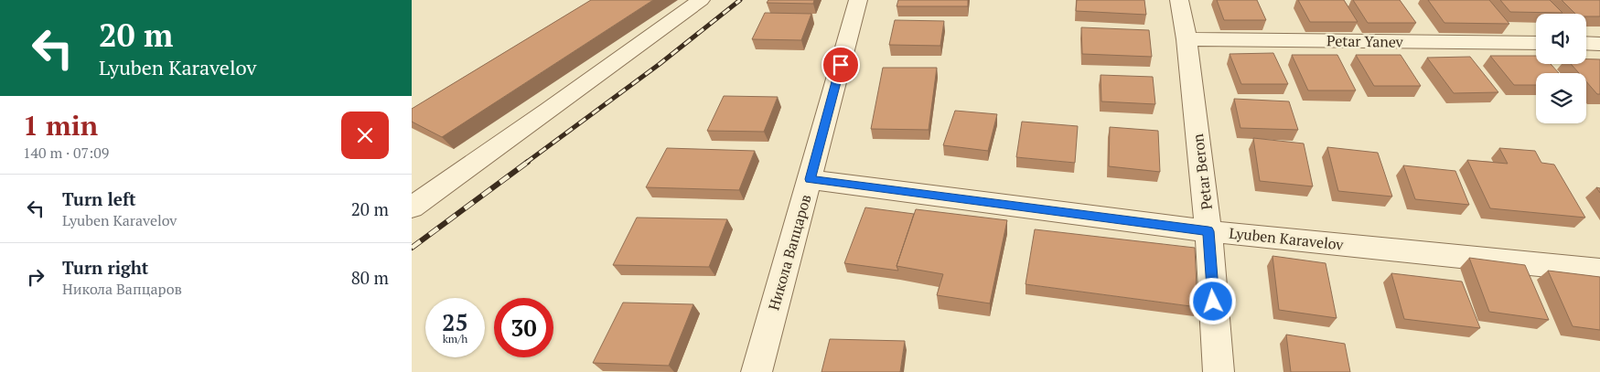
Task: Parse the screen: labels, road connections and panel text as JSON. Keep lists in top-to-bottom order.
{
  "streets": {
    "street": [
      "Petar Yanev",
      "Petar Beron",
      "Lyuben Karavelov",
      "Никола Вапцаров"
    ]
  },
  "crossings": [
    ["Petar Yanev", "Petar Beron"],
    ["Petar Beron", "Lyuben Karavelov"],
    ["Lyuben Karavelov", "Никола Вапцаров"]
  ],
  "page": {
    "turn": ["20 m", "Lyuben Karavelov"],
    "heading": ["1 min", "140 m · 07:09"],
    "list": [
      {
        "name": "Turn left",
        "note": "Lyuben Karavelov",
        "value": "20 m"
      },
      {
        "name": "Turn right",
        "note": "Никола Вапцаров",
        "value": "80 m"
      }
    ],
    "speed": "25 km/h",
    "limit": "30"
  }
}
